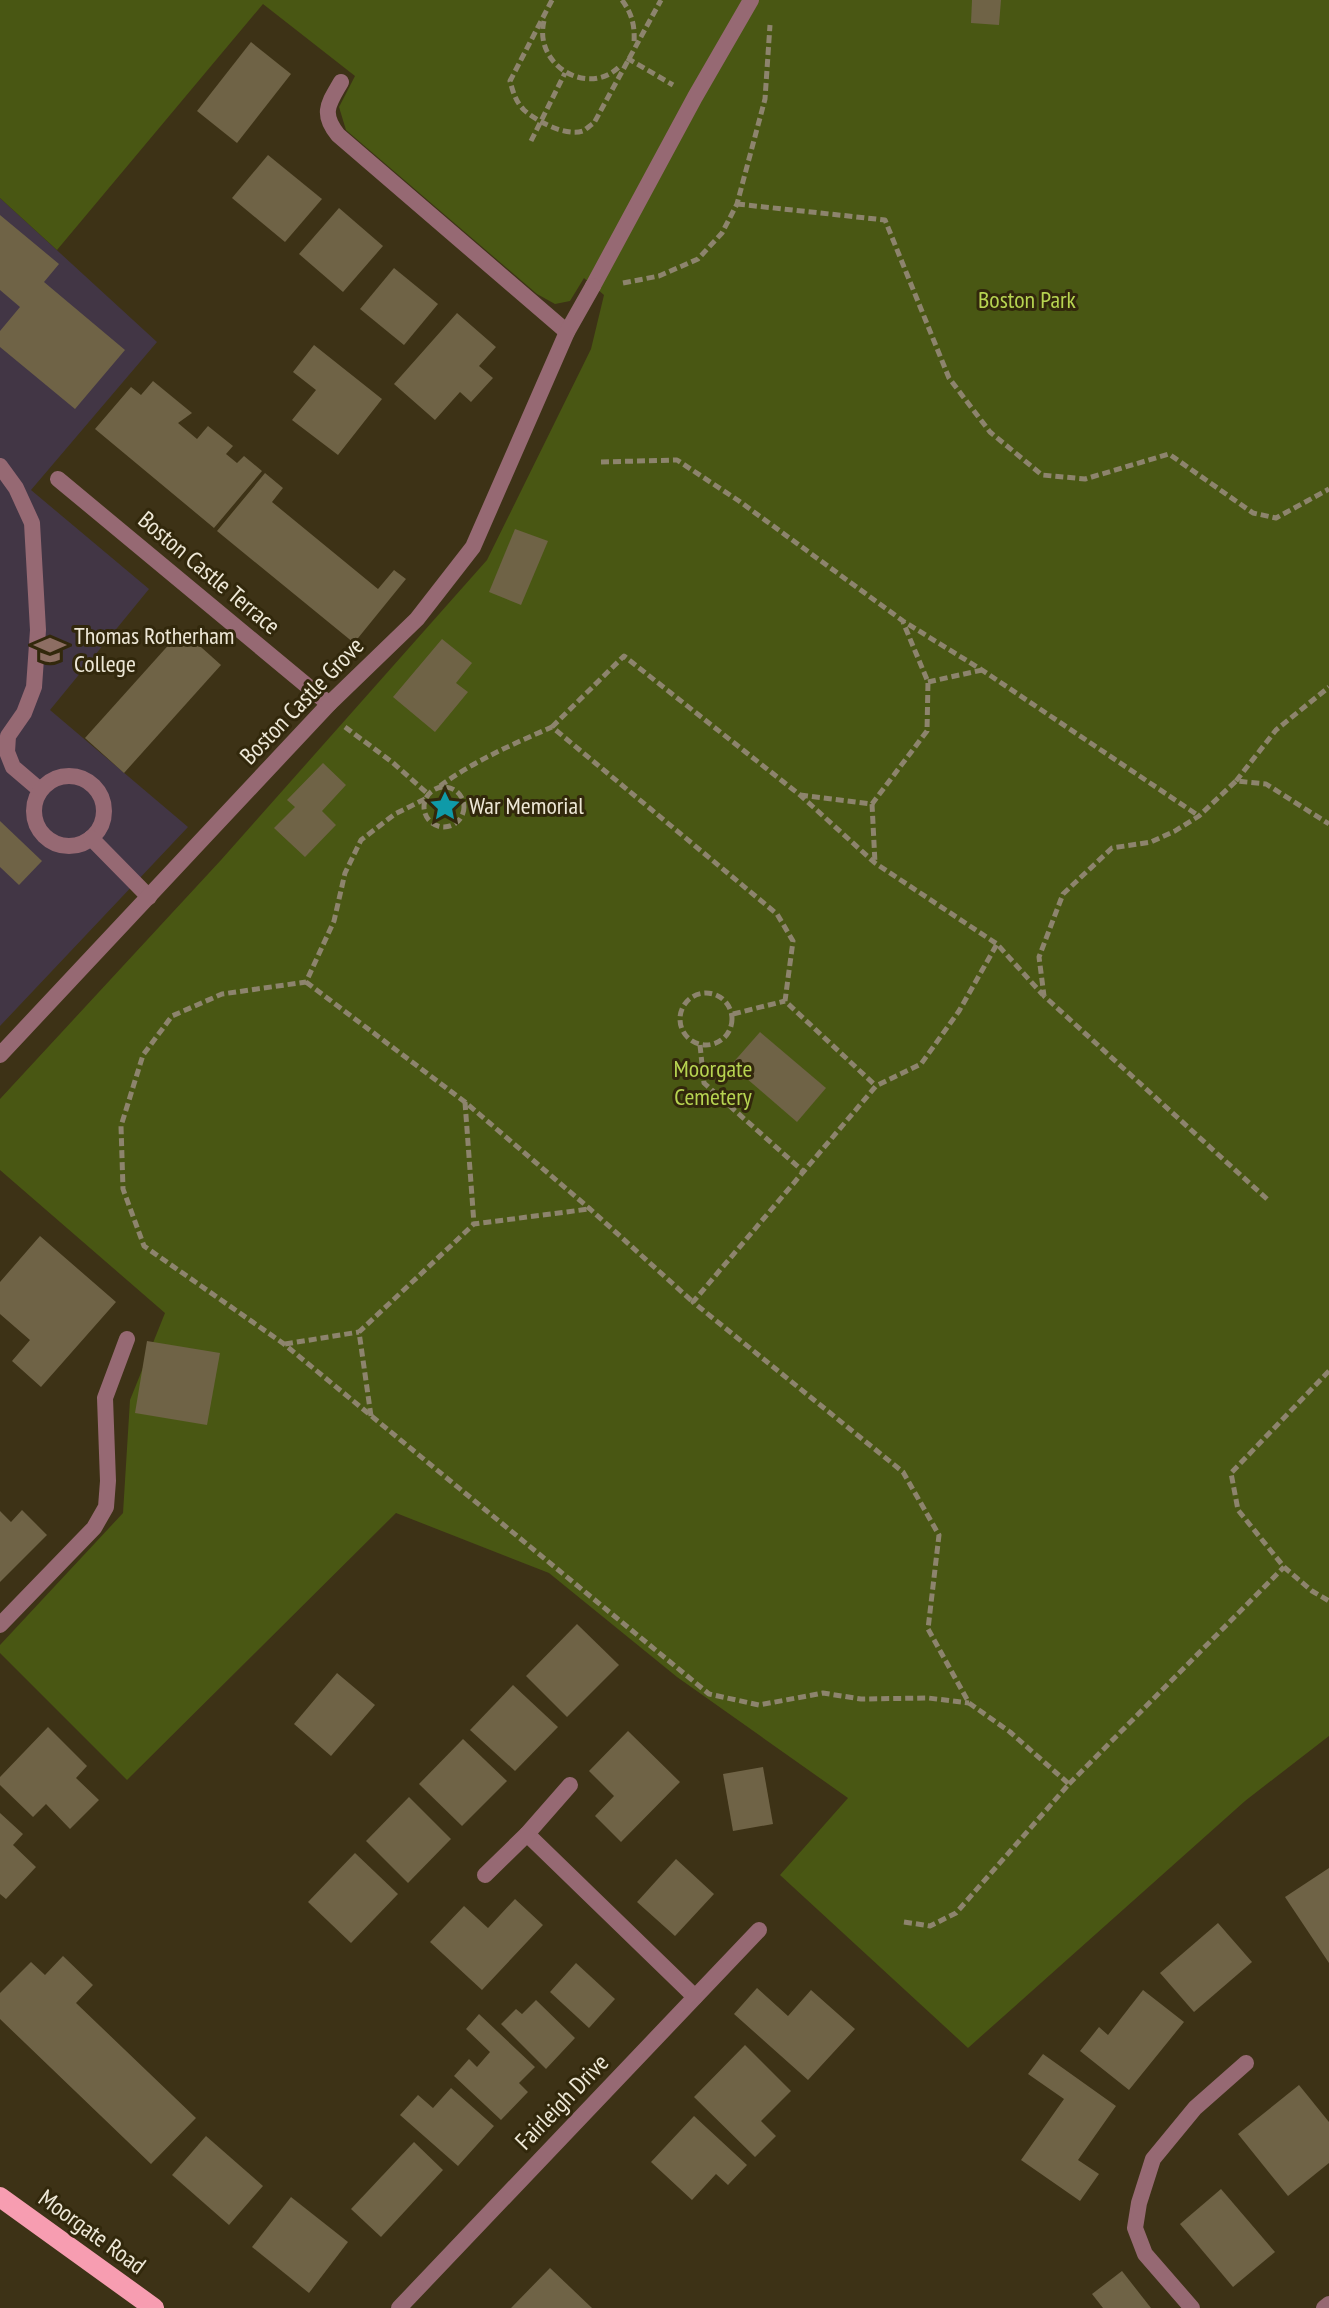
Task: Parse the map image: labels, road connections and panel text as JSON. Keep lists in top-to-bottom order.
{
  "streets": {
    "main road": ["Moorgate Road"],
    "street": ["Boston Castle Terrace", "Boston Castle Grove", "Fairleigh Drive"]
  },
  "crossings": [
    ["Boston Castle Terrace", "Boston Castle Grove"]
  ],
  "parks": ["Boston Park", "Moorgate Cemetery"],
  "places": {
    "school or university": ["Thomas Rotherham College"],
    "place": ["War Memorial"]
  }
}
